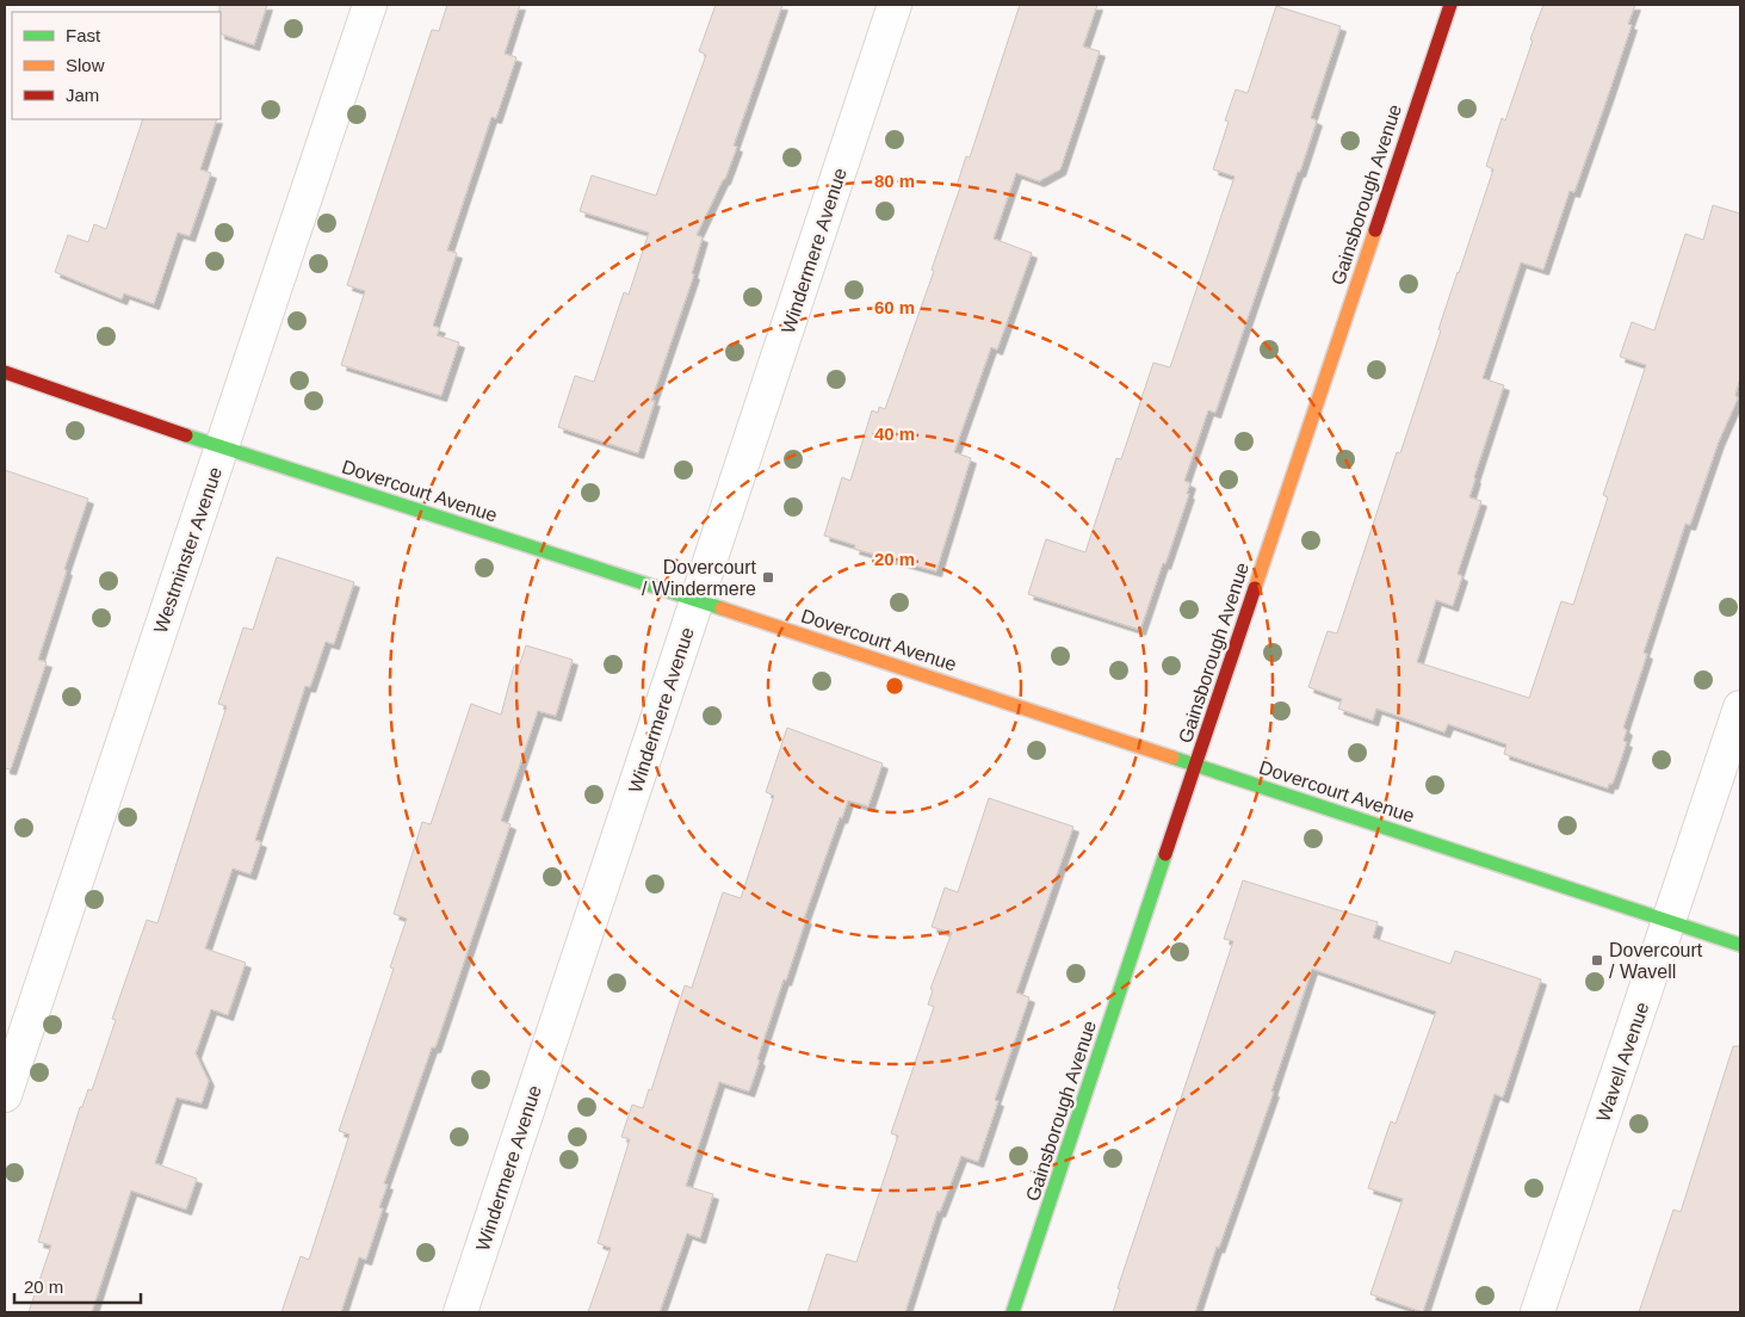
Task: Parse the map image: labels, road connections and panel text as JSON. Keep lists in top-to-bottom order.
{
  "streets": {
    "street": [
      "Gainsborough Avenue",
      "Windermere Avenue",
      "Dovercourt Avenue",
      "Westminster Avenue",
      "Wavell Avenue"
    ]
  },
  "crossings": [
    ["Gainsborough Avenue", "Dovercourt Avenue"],
    ["Windermere Avenue", "Dovercourt Avenue"],
    ["Dovercourt Avenue", "Westminster Avenue"],
    ["Dovercourt Avenue", "Wavell Avenue"]
  ],
  "places": {
    "transit": ["Dovercourt / Windermere", "Dovercourt / Wavell"]
  },
  "legend": ["Fast", "Slow", "Jam"],
  "scale_bar": "20 m",
  "rings": [
    "80 m",
    "60 m",
    "40 m",
    "20 m"
  ]
}
